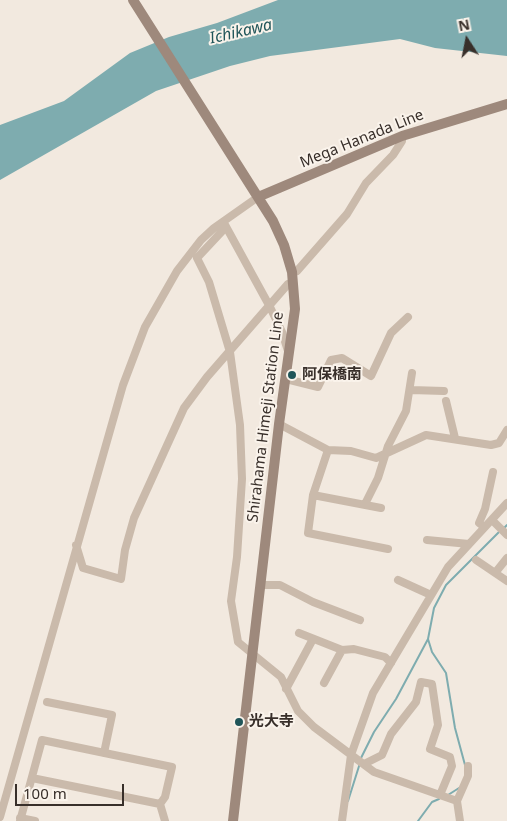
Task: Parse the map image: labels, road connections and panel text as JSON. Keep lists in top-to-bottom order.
{
  "streets": {
    "main road": ["Mega Hanada Line", "Shirahama Himeji Station Line"]
  },
  "crossings": [
    ["Mega Hanada Line", "Shirahama Himeji Station Line"]
  ],
  "water": ["Ichikawa"],
  "places": ["阿保橋南", "光大寺"],
  "scale_bar": "100 m",
  "north": "top"
}
